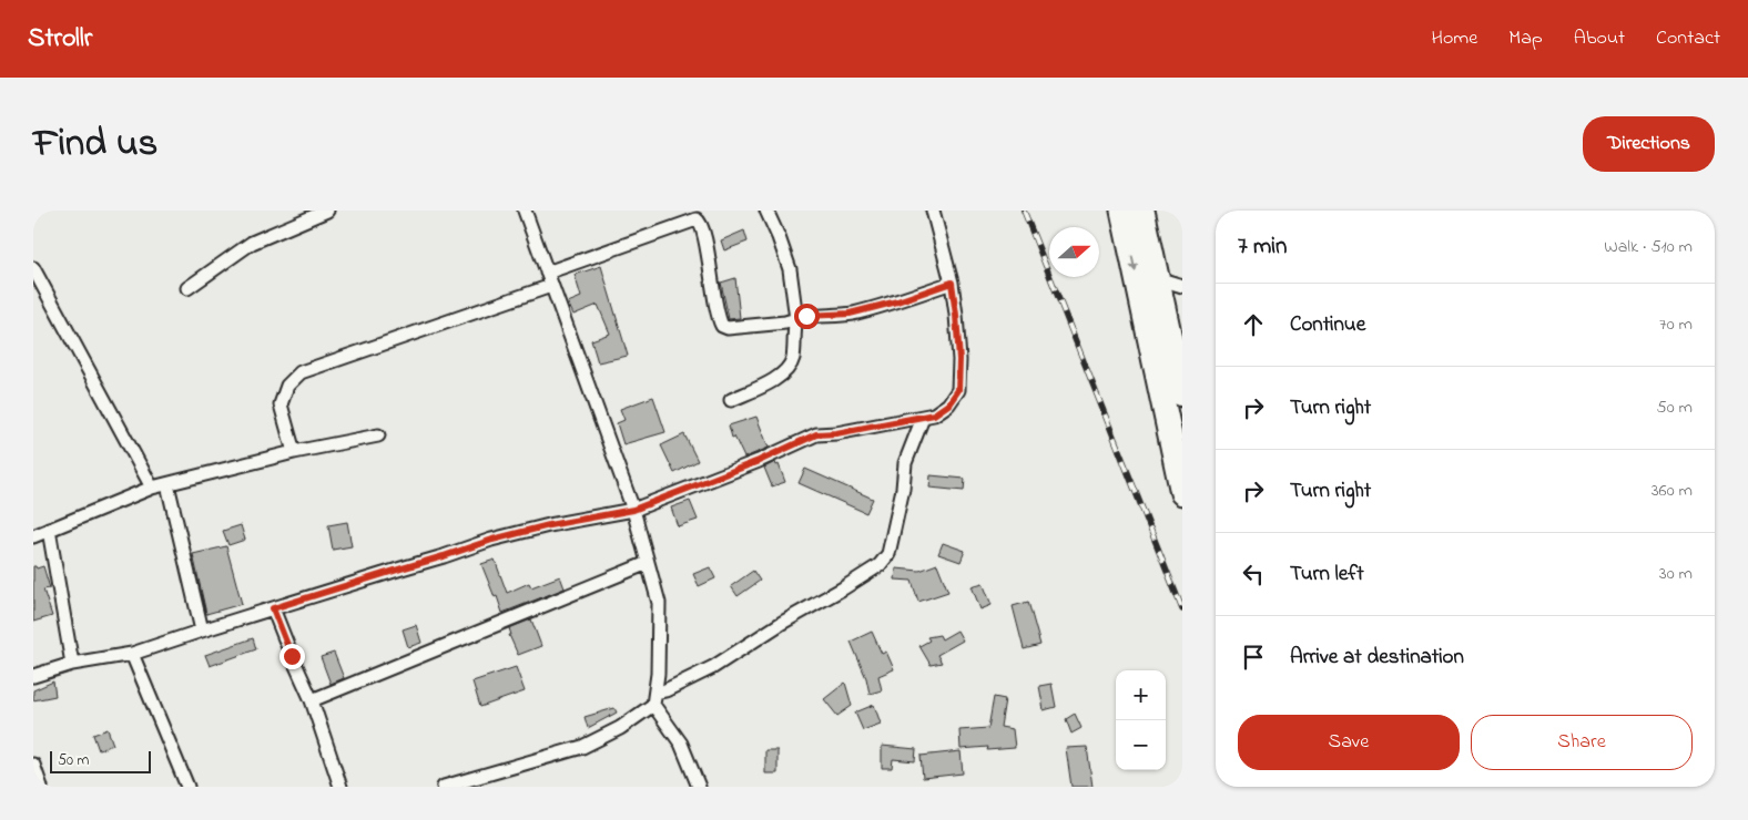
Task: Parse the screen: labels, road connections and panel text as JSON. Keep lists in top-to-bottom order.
{
  "scale_bar": "50 m",
  "north": "right",
  "page": {
    "header": "Strollr",
    "nav": [
      "Home",
      "Map",
      "About",
      "Contact"
    ],
    "title": "Find us",
    "buttons": [
      "Directions",
      ["Save", "Share"]
    ],
    "heading": ["7 min", "Walk · 510 m"],
    "list": [
      ["Continue", "70 m"],
      ["Turn right", "50 m"],
      ["Turn right", "360 m"],
      ["Turn left", "30 m"],
      "Arrive at destination"
    ],
    "map_buttons": ["+", "−"],
    "scale": "50 m"
  }
}
